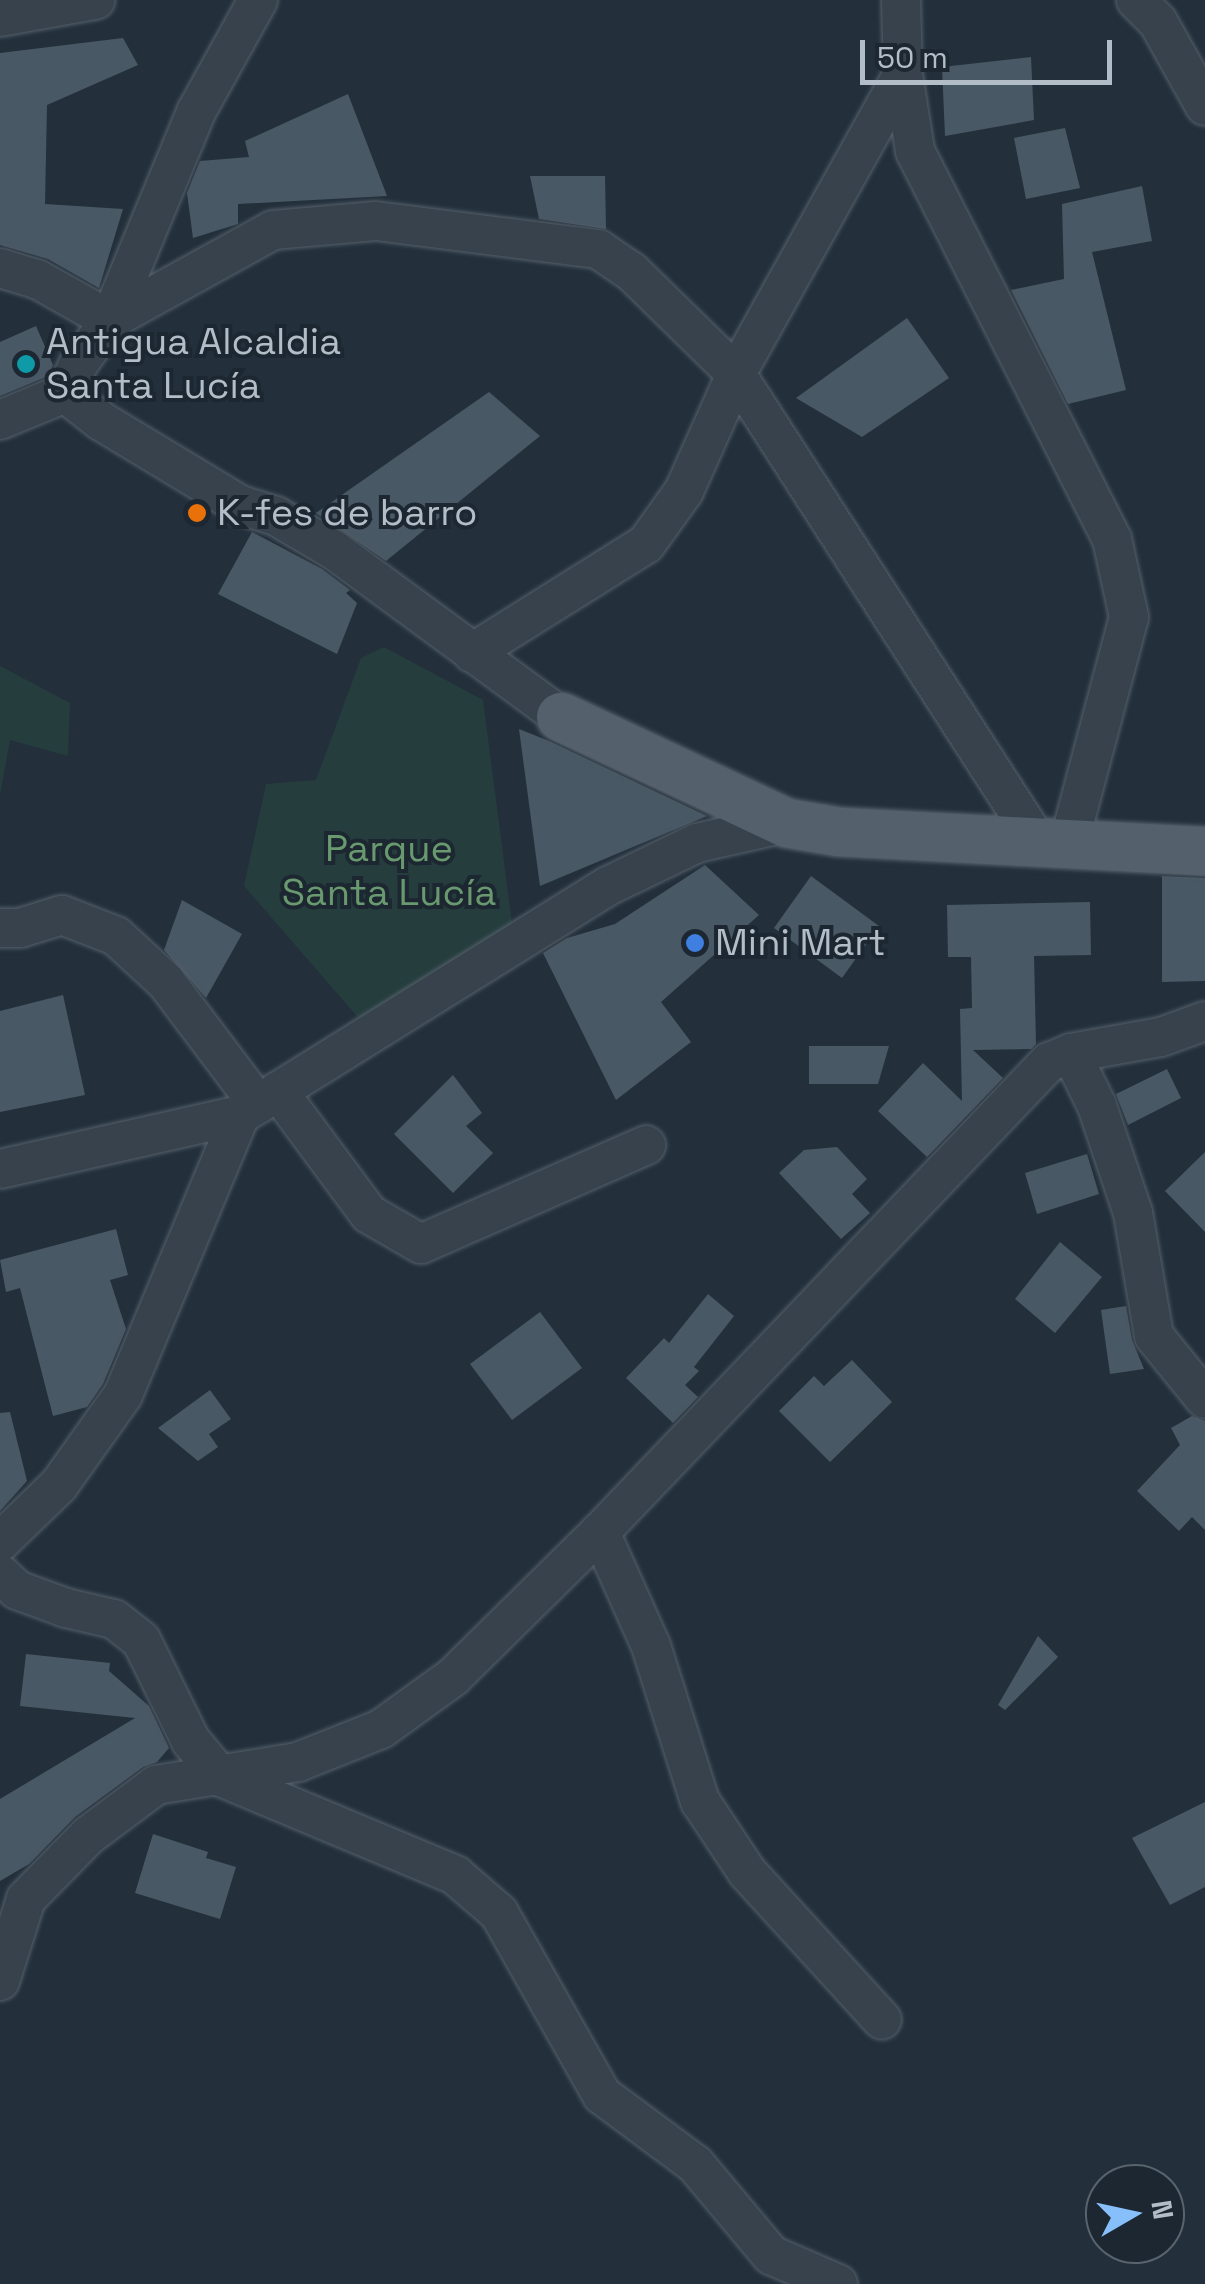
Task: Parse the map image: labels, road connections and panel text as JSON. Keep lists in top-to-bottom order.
{
  "parks": ["Parque Santa Lucía"],
  "places": ["Antigua Alcaldia Santa Lucía", "K-fes de barro", "Mini Mart"],
  "scale_bar": "50 m",
  "north": "right"
}
